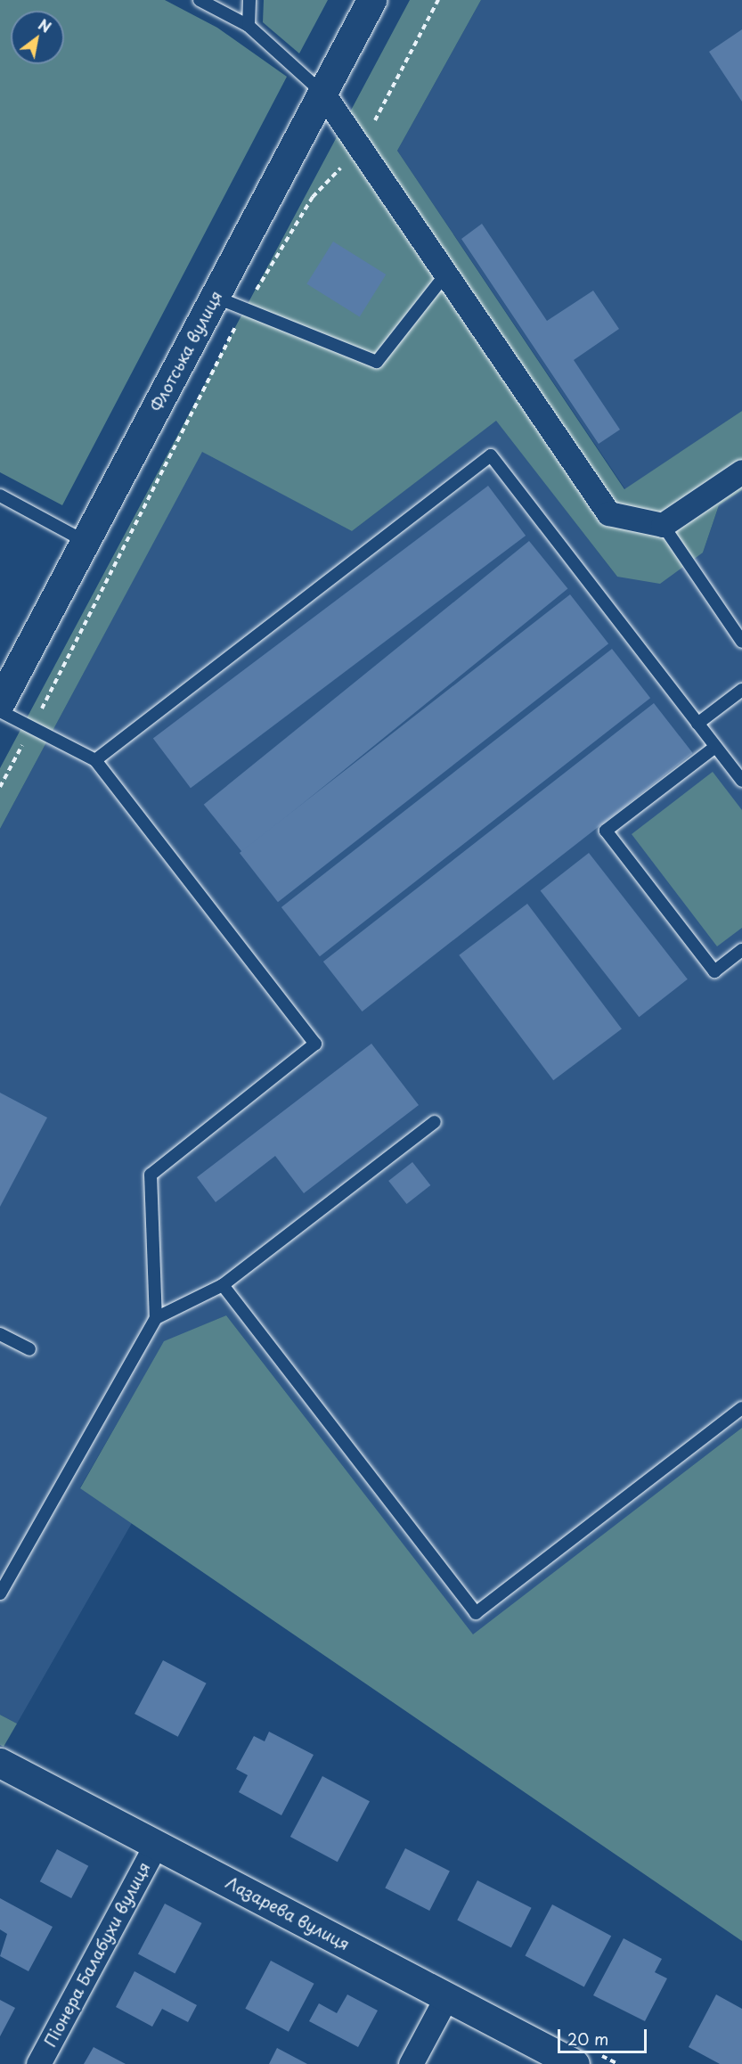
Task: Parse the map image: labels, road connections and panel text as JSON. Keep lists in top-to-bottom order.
{
  "streets": {
    "street": ["Флотська вулиця", "Лазарева вулиця", "Піонера Балабухи вулиця"]
  },
  "crossings": [
    ["Лазарева вулиця", "Піонера Балабухи вулиця"]
  ],
  "scale_bar": "20 m",
  "north": "top right"
}
